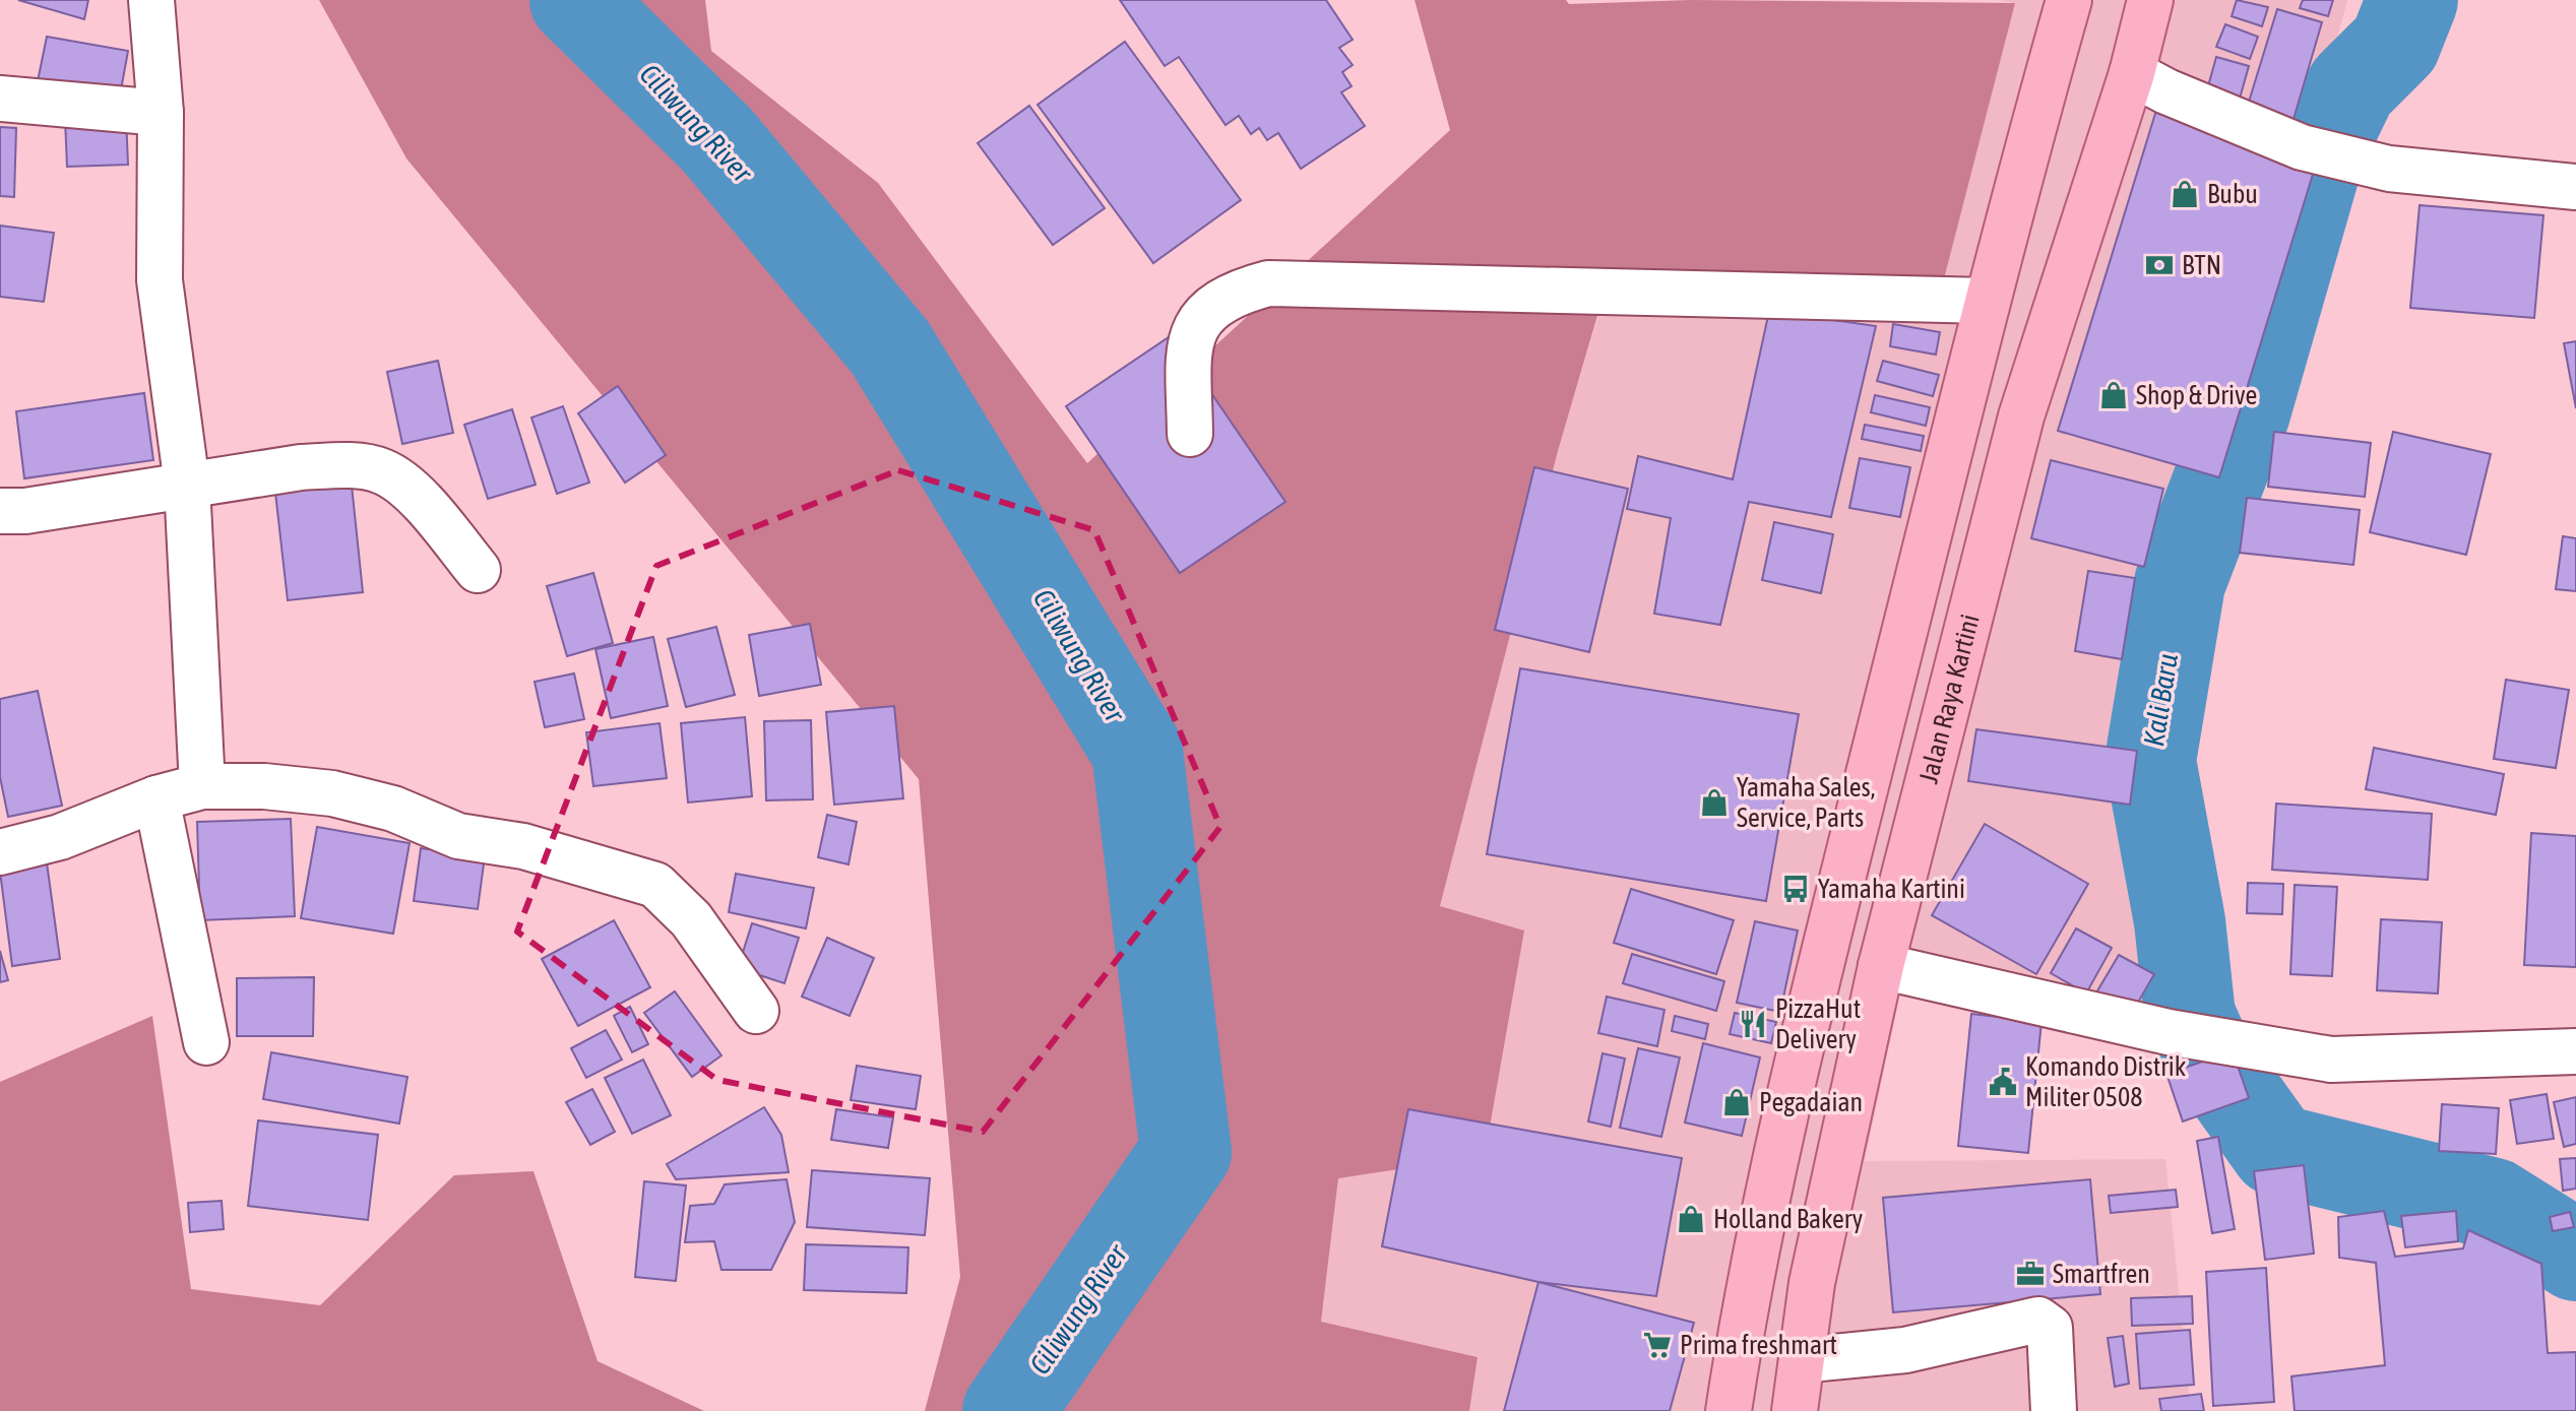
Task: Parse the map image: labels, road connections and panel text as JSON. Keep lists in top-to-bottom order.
{
  "streets": {
    "main road": ["Jalan Raya Kartini"]
  },
  "water": ["Ciliwung River", "Kali Baru"],
  "places": {
    "shop": [
      "Bubu",
      "Shop & Drive",
      "Yamaha Sales, Service, Parts",
      "Pegadaian",
      "Holland Bakery"
    ],
    "bank": ["BTN"],
    "bus stop": ["Yamaha Kartini"],
    "restaurant": ["PizzaHut Delivery"],
    "public building": ["Komando Distrik Militer 0508"],
    "office": ["Smartfren"],
    "supermarket": ["Prima freshmart"]
  }
}
